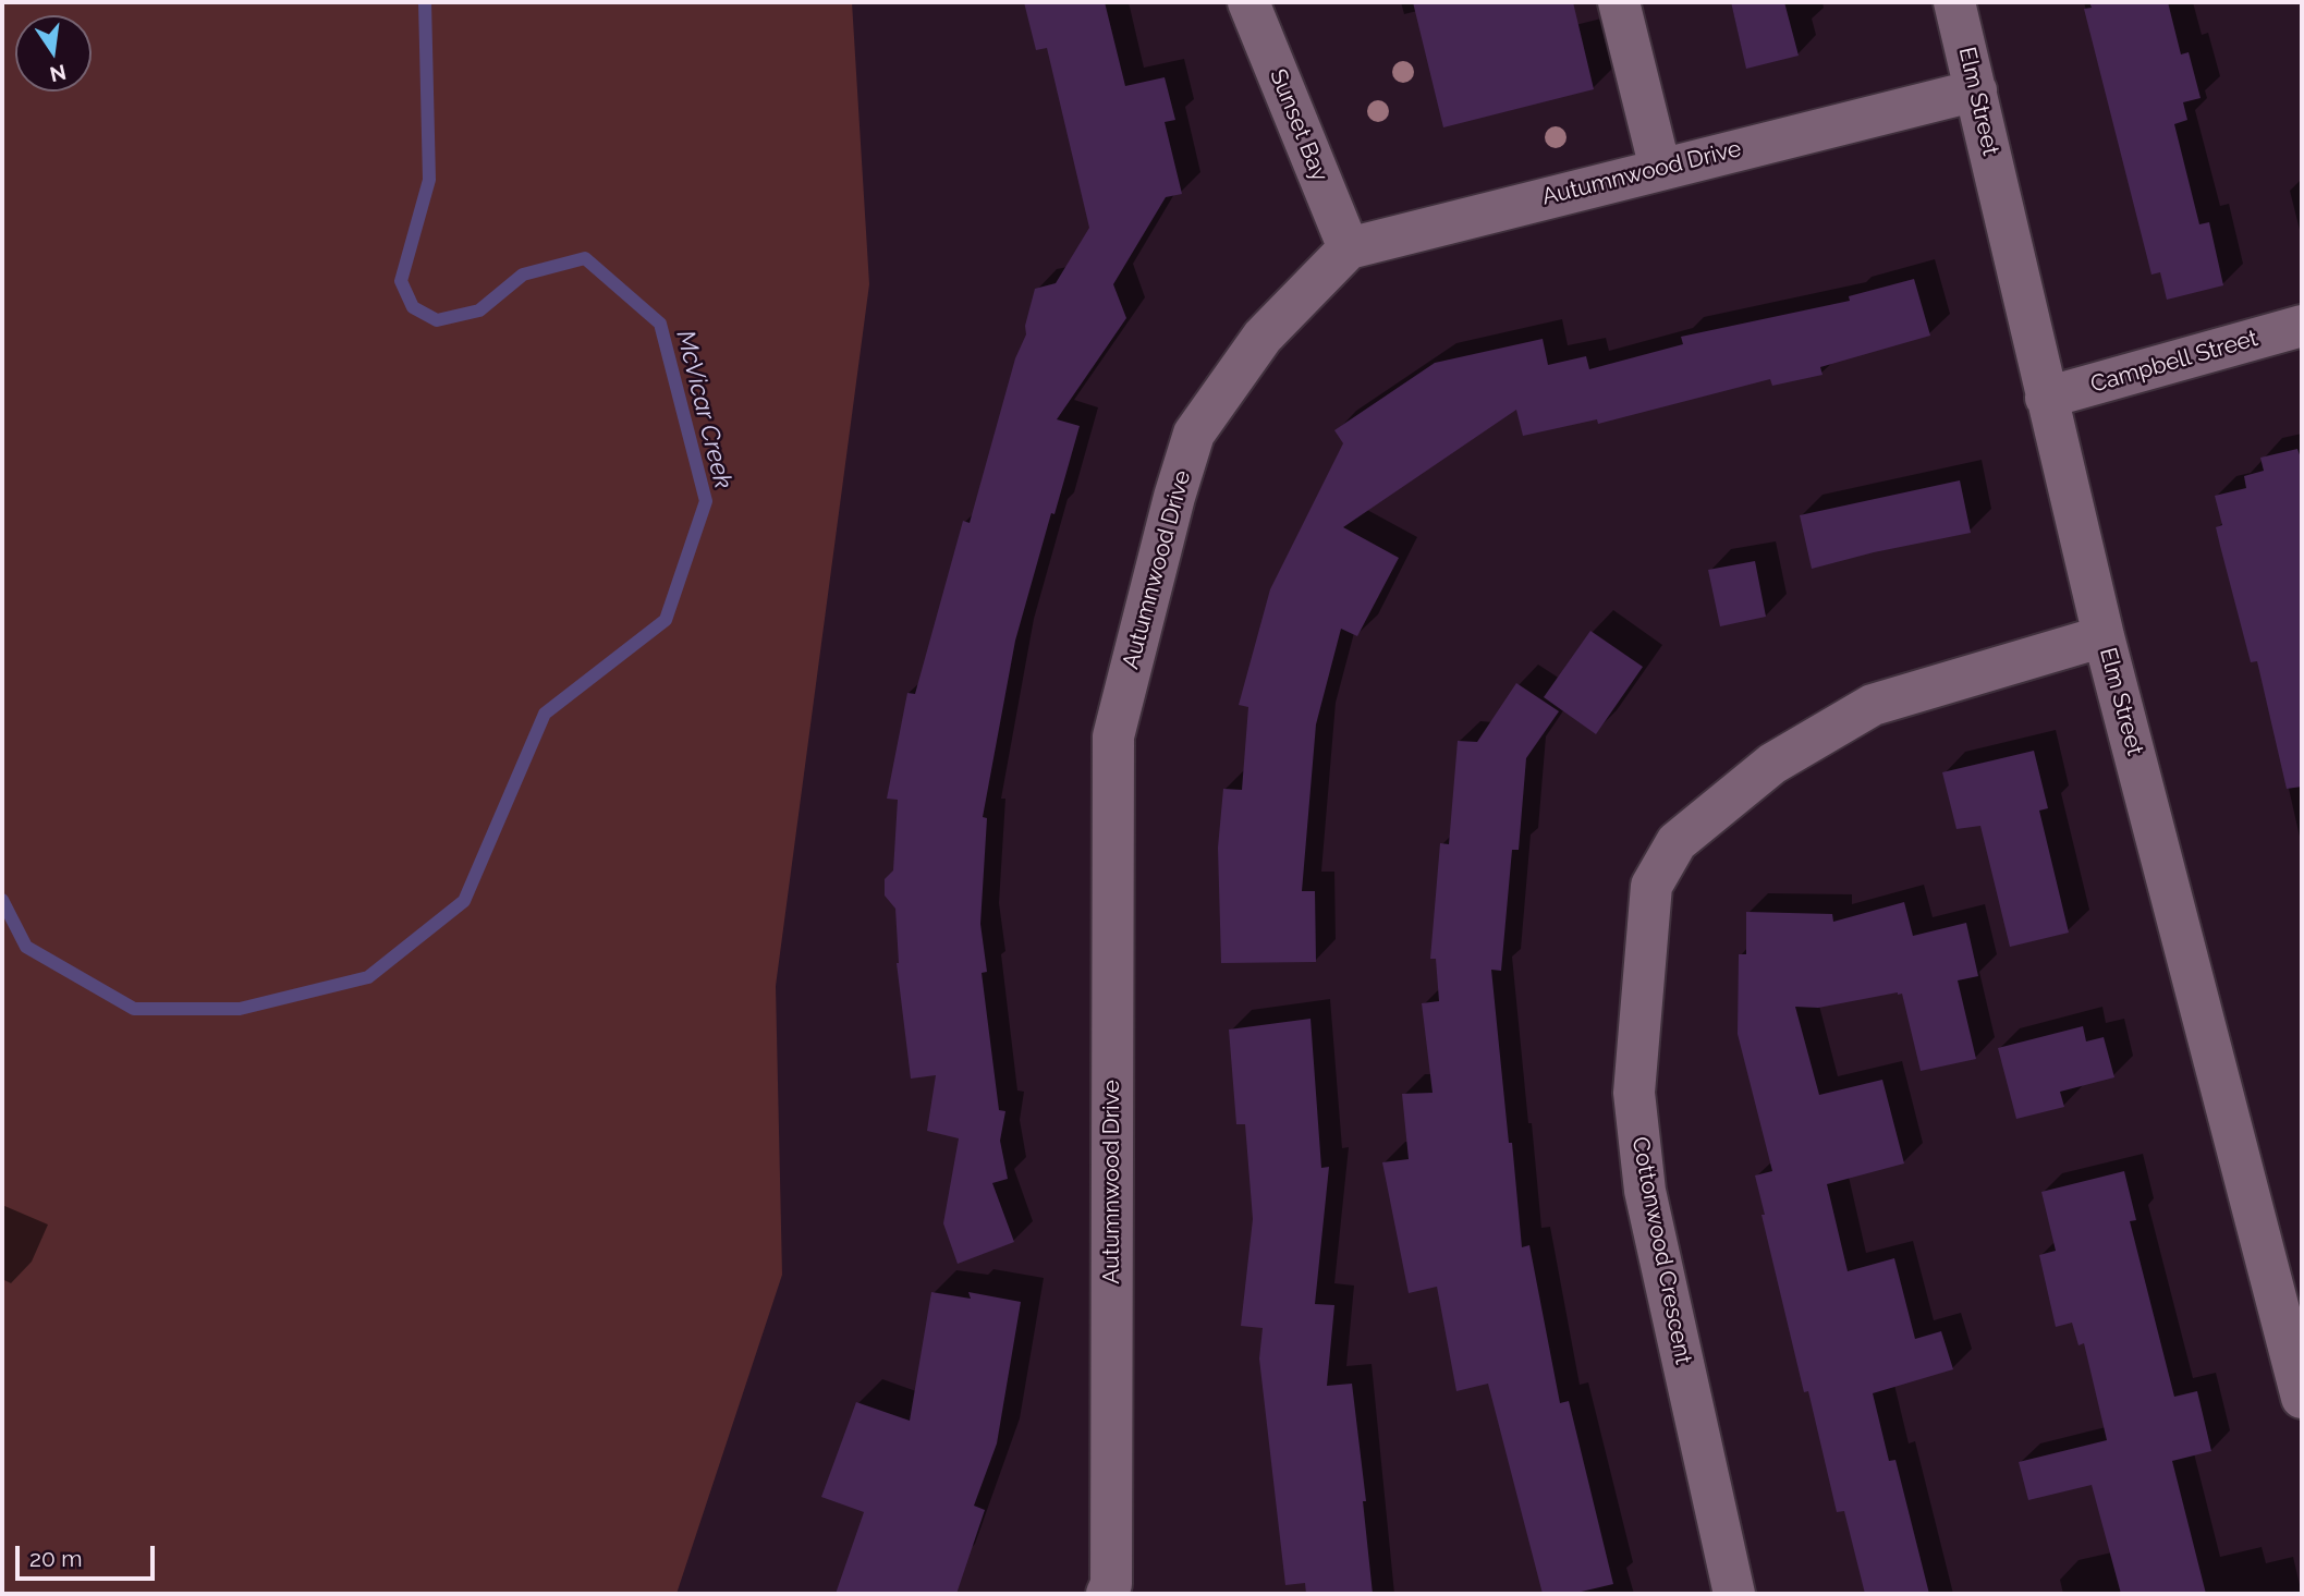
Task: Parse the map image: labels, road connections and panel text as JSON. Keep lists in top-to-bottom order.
{
  "streets": {
    "street": [
      "Elm Street",
      "Sunset Bay",
      "Autumnwood Drive",
      "Campbell Street",
      "Cottonwood Crescent"
    ]
  },
  "crossings": [
    ["Elm Street", "Autumnwood Drive"],
    ["Elm Street", "Campbell Street"],
    ["Elm Street", "Cottonwood Crescent"],
    ["Sunset Bay", "Autumnwood Drive"]
  ],
  "water": ["McVicar Creek"],
  "scale_bar": "20 m",
  "north": "bottom"
}
